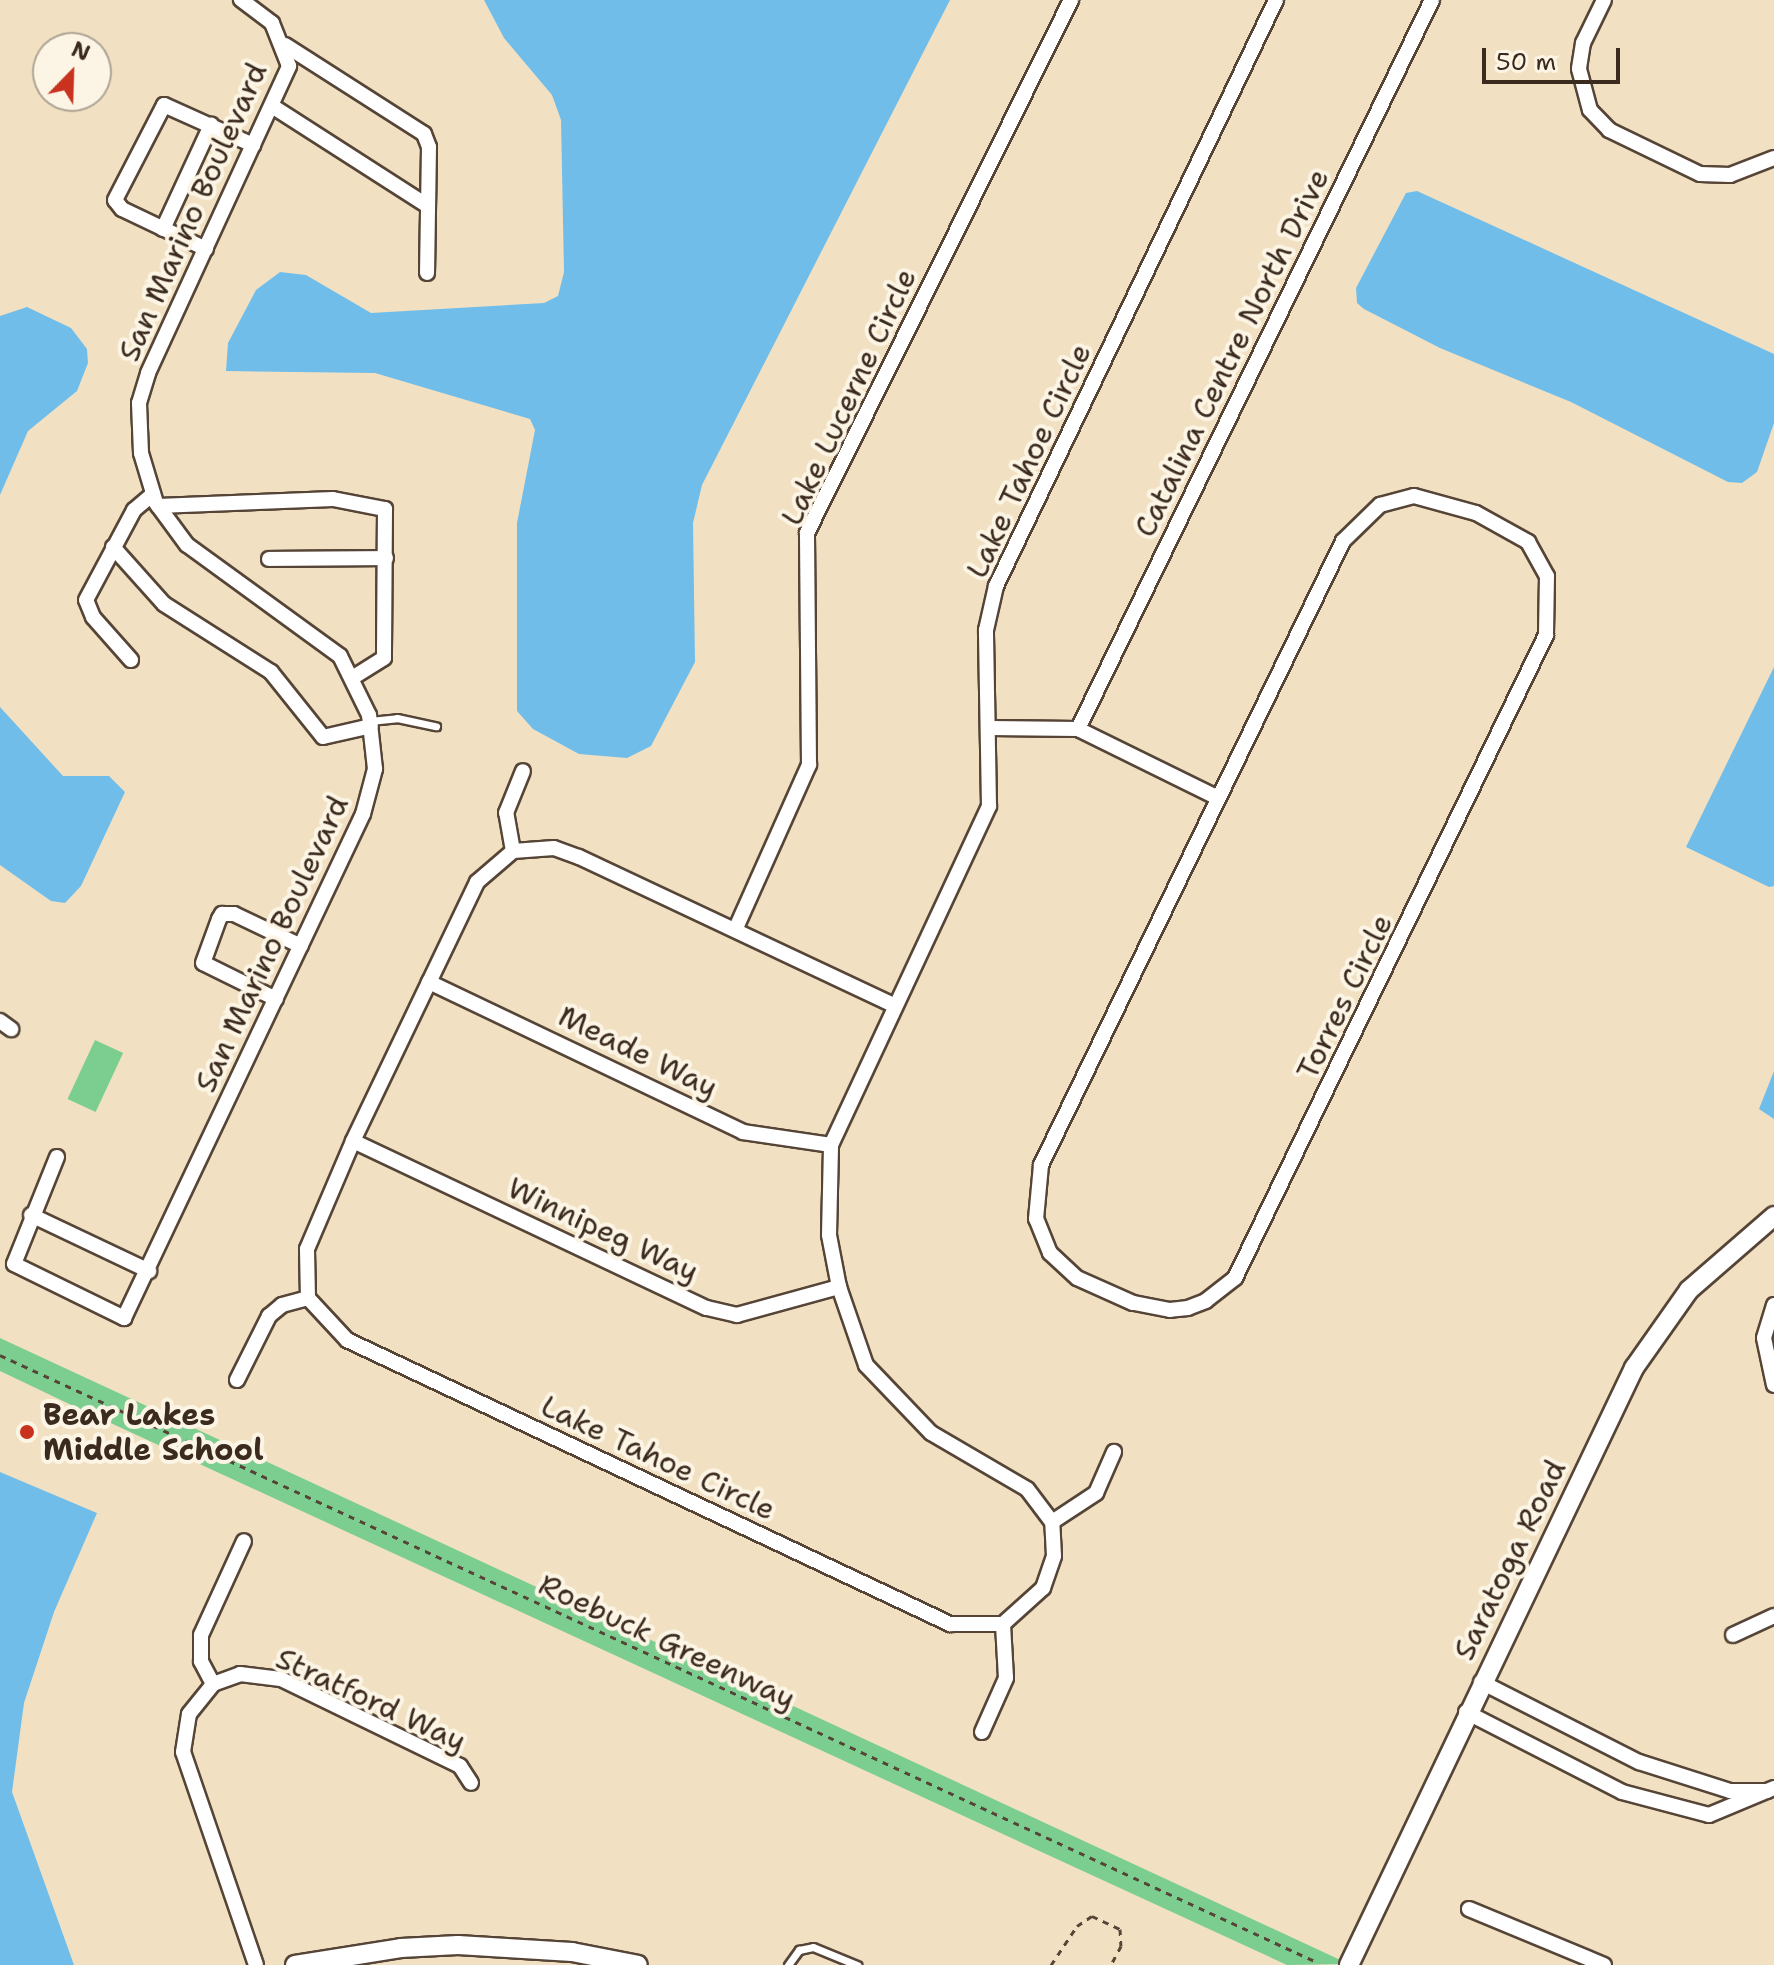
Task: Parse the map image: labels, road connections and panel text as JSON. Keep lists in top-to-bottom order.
{
  "streets": {
    "street": [
      "San Marino Boulevard",
      "Catalina Centre North Drive",
      "Lake Lucerne Circle",
      "Lake Tahoe Circle",
      "Torres Circle",
      "Meade Way",
      "Winnipeg Way",
      "Saratoga Road",
      "Stratford Way"
    ],
    "path": ["Roebuck Greenway"]
  },
  "crossings": [
    ["Lake Tahoe Circle", "Meade Way"],
    ["Lake Tahoe Circle", "Winnipeg Way"]
  ],
  "places": ["Bear Lakes Middle School"],
  "scale_bar": "50 m",
  "north": "top right"
}
